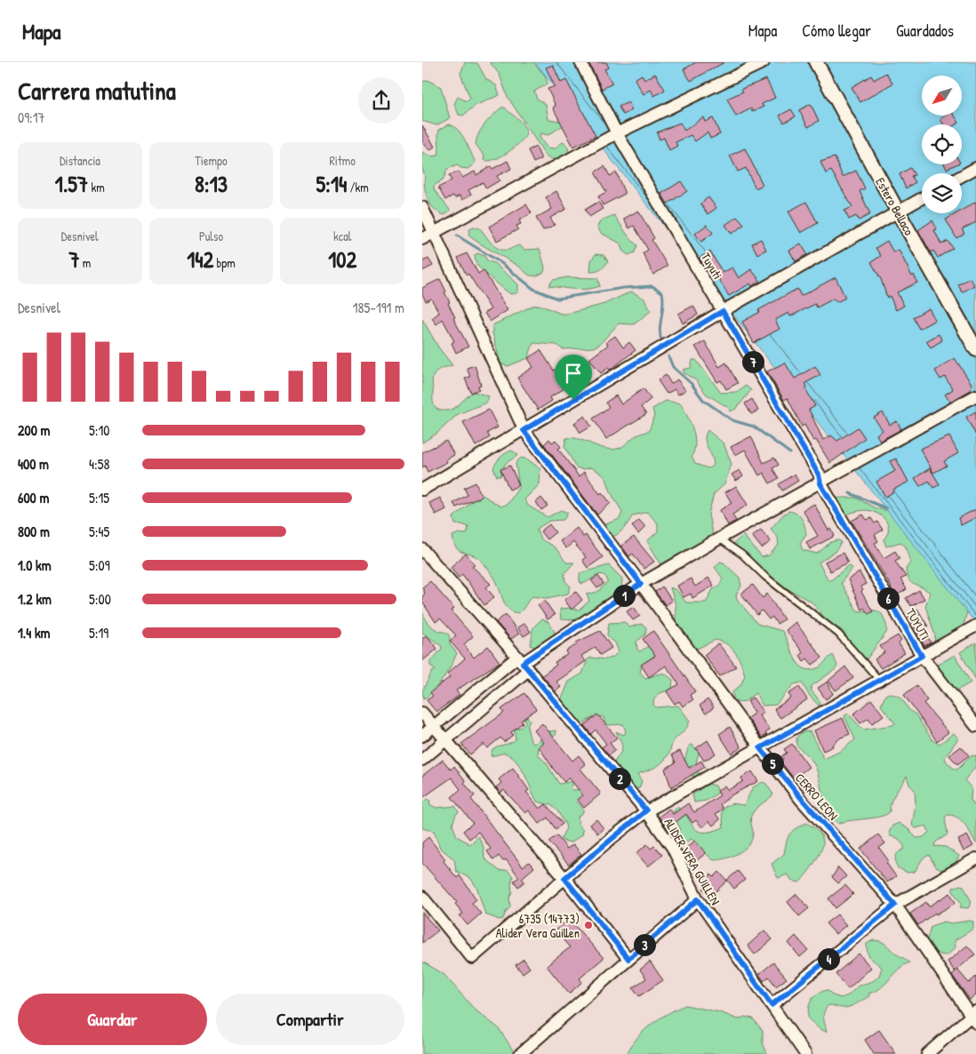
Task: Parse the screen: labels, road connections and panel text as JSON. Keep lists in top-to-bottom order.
{
  "streets": {
    "street": [
      "Estero Bellaco",
      "Tuyuti",
      "TUYUTI",
      "CERRO LEON",
      "ALIDER VERA GUILLEN"
    ]
  },
  "crossings": [
    ["Tuyuti", "TUYUTI"]
  ],
  "places": ["6735 (14773) Alider Vera Guillen"],
  "north": "bottom left",
  "page": {
    "header": "Mapa",
    "nav": ["Mapa", "Cómo llegar", "Guardados"],
    "heading": ["Carrera matutina", "09:17"],
    "stats": [
      ["Distancia", "1.57 km"],
      ["Tiempo", "8:13"],
      ["Ritmo", "5:14 /km"],
      ["Desnivel", "7 m"],
      ["Pulso", "142 bpm"],
      ["kcal", "102"]
    ],
    "chart": ["Desnivel", "185–191 m"],
    "pins": [
      "7",
      "1",
      "6",
      "5",
      "2",
      "3",
      "4"
    ],
    "list": [
      {
        "name": "200 m",
        "note": "5:10"
      },
      {
        "name": "400 m",
        "note": "4:58"
      },
      {
        "name": "600 m",
        "note": "5:15"
      },
      {
        "name": "800 m",
        "note": "5:45"
      },
      {
        "name": "1.0 km",
        "note": "5:09"
      },
      {
        "name": "1.2 km",
        "note": "5:00"
      },
      {
        "name": "1.4 km",
        "note": "5:19"
      }
    ],
    "buttons": ["Guardar", "Compartir"]
  }
}
